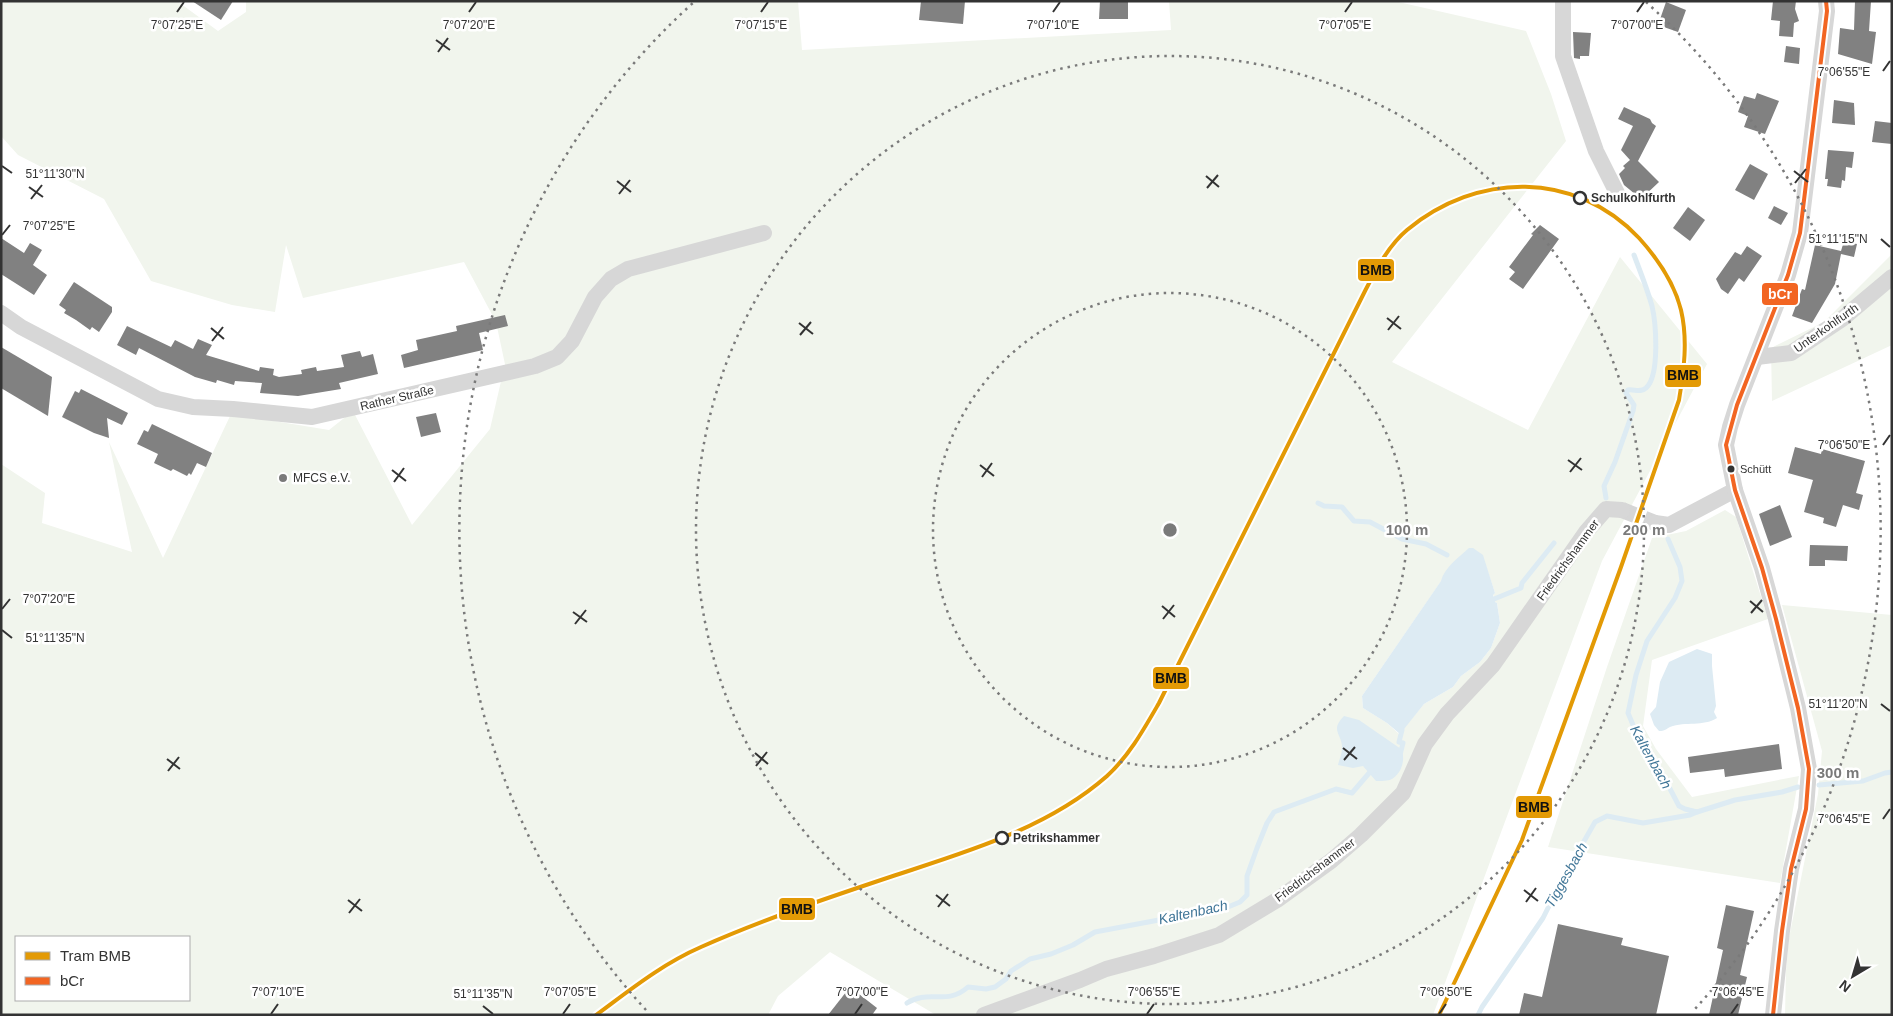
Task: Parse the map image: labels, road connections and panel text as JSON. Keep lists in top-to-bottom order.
{
  "streets": {
    "street": ["Unterkohlfurth", "Rather Straße", "Friedrichshammer"]
  },
  "water": ["Kaltenbach", "Tiggesbach"],
  "places": [
    "Schulkohlfurth",
    "Schütt",
    "MFCS e.V.",
    "Petrikshammer"
  ],
  "lines": ["transit line bCr", "tram line BMB"],
  "legend": ["Tram BMB", "bCr"],
  "north": "bottom left",
  "coordinates": [
    "7°07'25\"E",
    "7°07'20\"E",
    "7°07'15\"E",
    "7°07'10\"E",
    "7°07'05\"E",
    "7°07'00\"E",
    "7°06'55\"E",
    "51°11'30\"N",
    "51°11'15\"N",
    "7°06'50\"E",
    "51°11'35\"N",
    "51°11'20\"N",
    "7°06'45\"E"
  ],
  "rings": ["100 m", "200 m", "300 m"]
}
